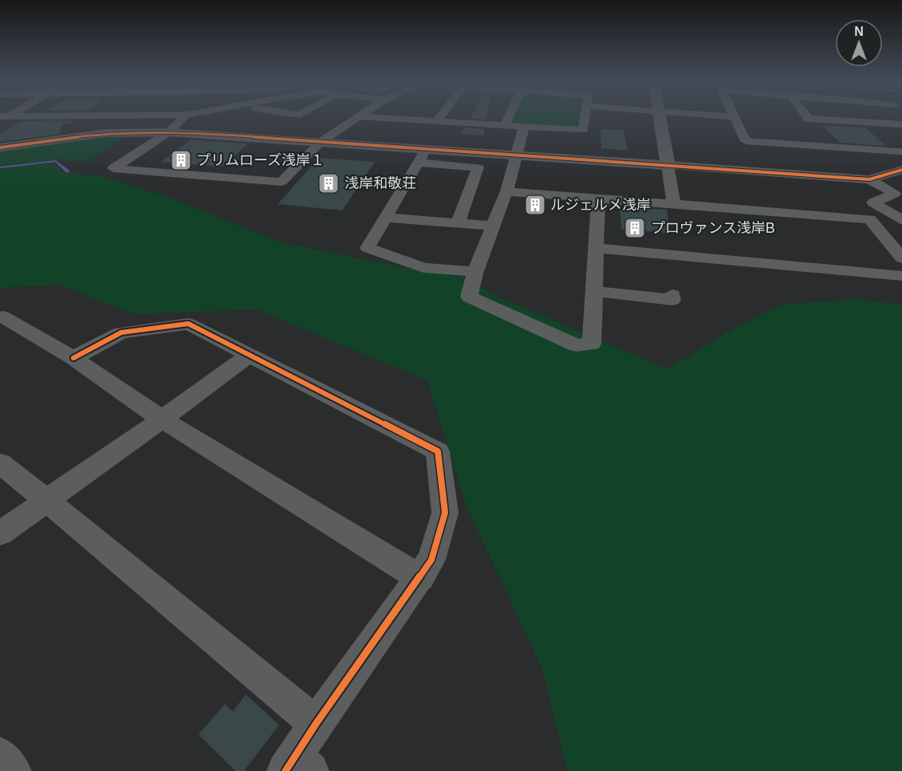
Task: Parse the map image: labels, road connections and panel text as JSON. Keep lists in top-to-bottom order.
{
  "places": {
    "building": [
      "プリムローズ浅岸１",
      "浅岸和敬荘",
      "ルジェルメ浅岸",
      "プロヴァンス浅岸B"
    ]
  },
  "north": "top"
}
